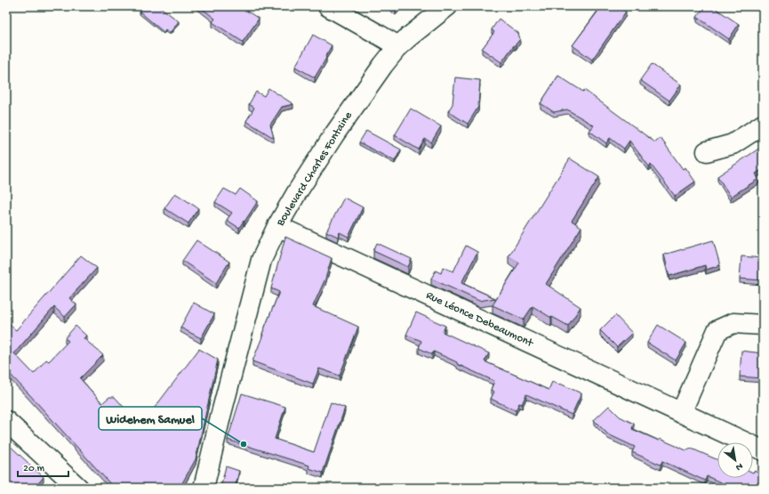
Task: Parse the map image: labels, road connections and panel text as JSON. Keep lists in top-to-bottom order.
{
  "streets": {
    "street": ["Boulevard Charles Fontaine", "Rue Léonce Debeaumont"]
  },
  "crossings": [
    ["Boulevard Charles Fontaine", "Rue Léonce Debeaumont"]
  ],
  "places": ["Widehem Samuel"],
  "scale_bar": "20 m",
  "north": "bottom right"
}
